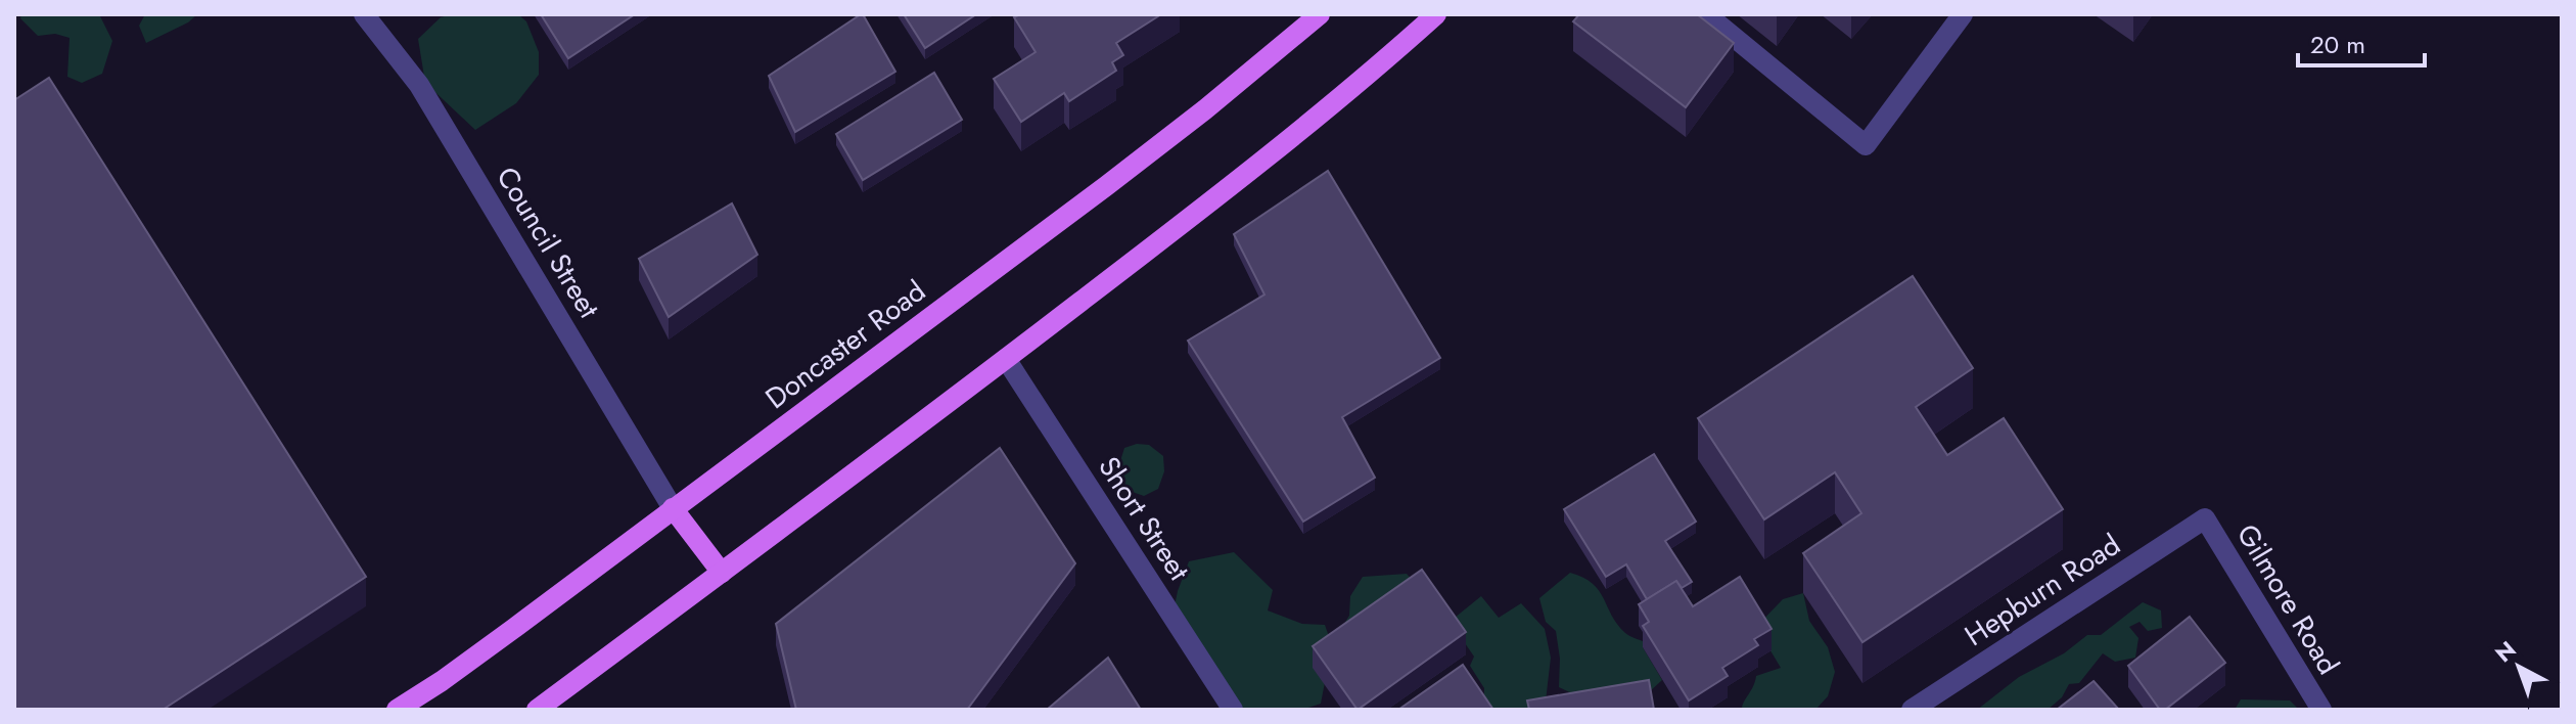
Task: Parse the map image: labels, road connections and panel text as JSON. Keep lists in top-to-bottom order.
{
  "streets": {
    "main road": ["Doncaster Road"],
    "street": [
      "Council Street",
      "Short Street",
      "Hepburn Road",
      "Gilmore Road"
    ]
  },
  "crossings": [
    ["Council Street", "Doncaster Road"],
    ["Hepburn Road", "Gilmore Road"]
  ],
  "scale_bar": "20 m",
  "north": "top left"
}
